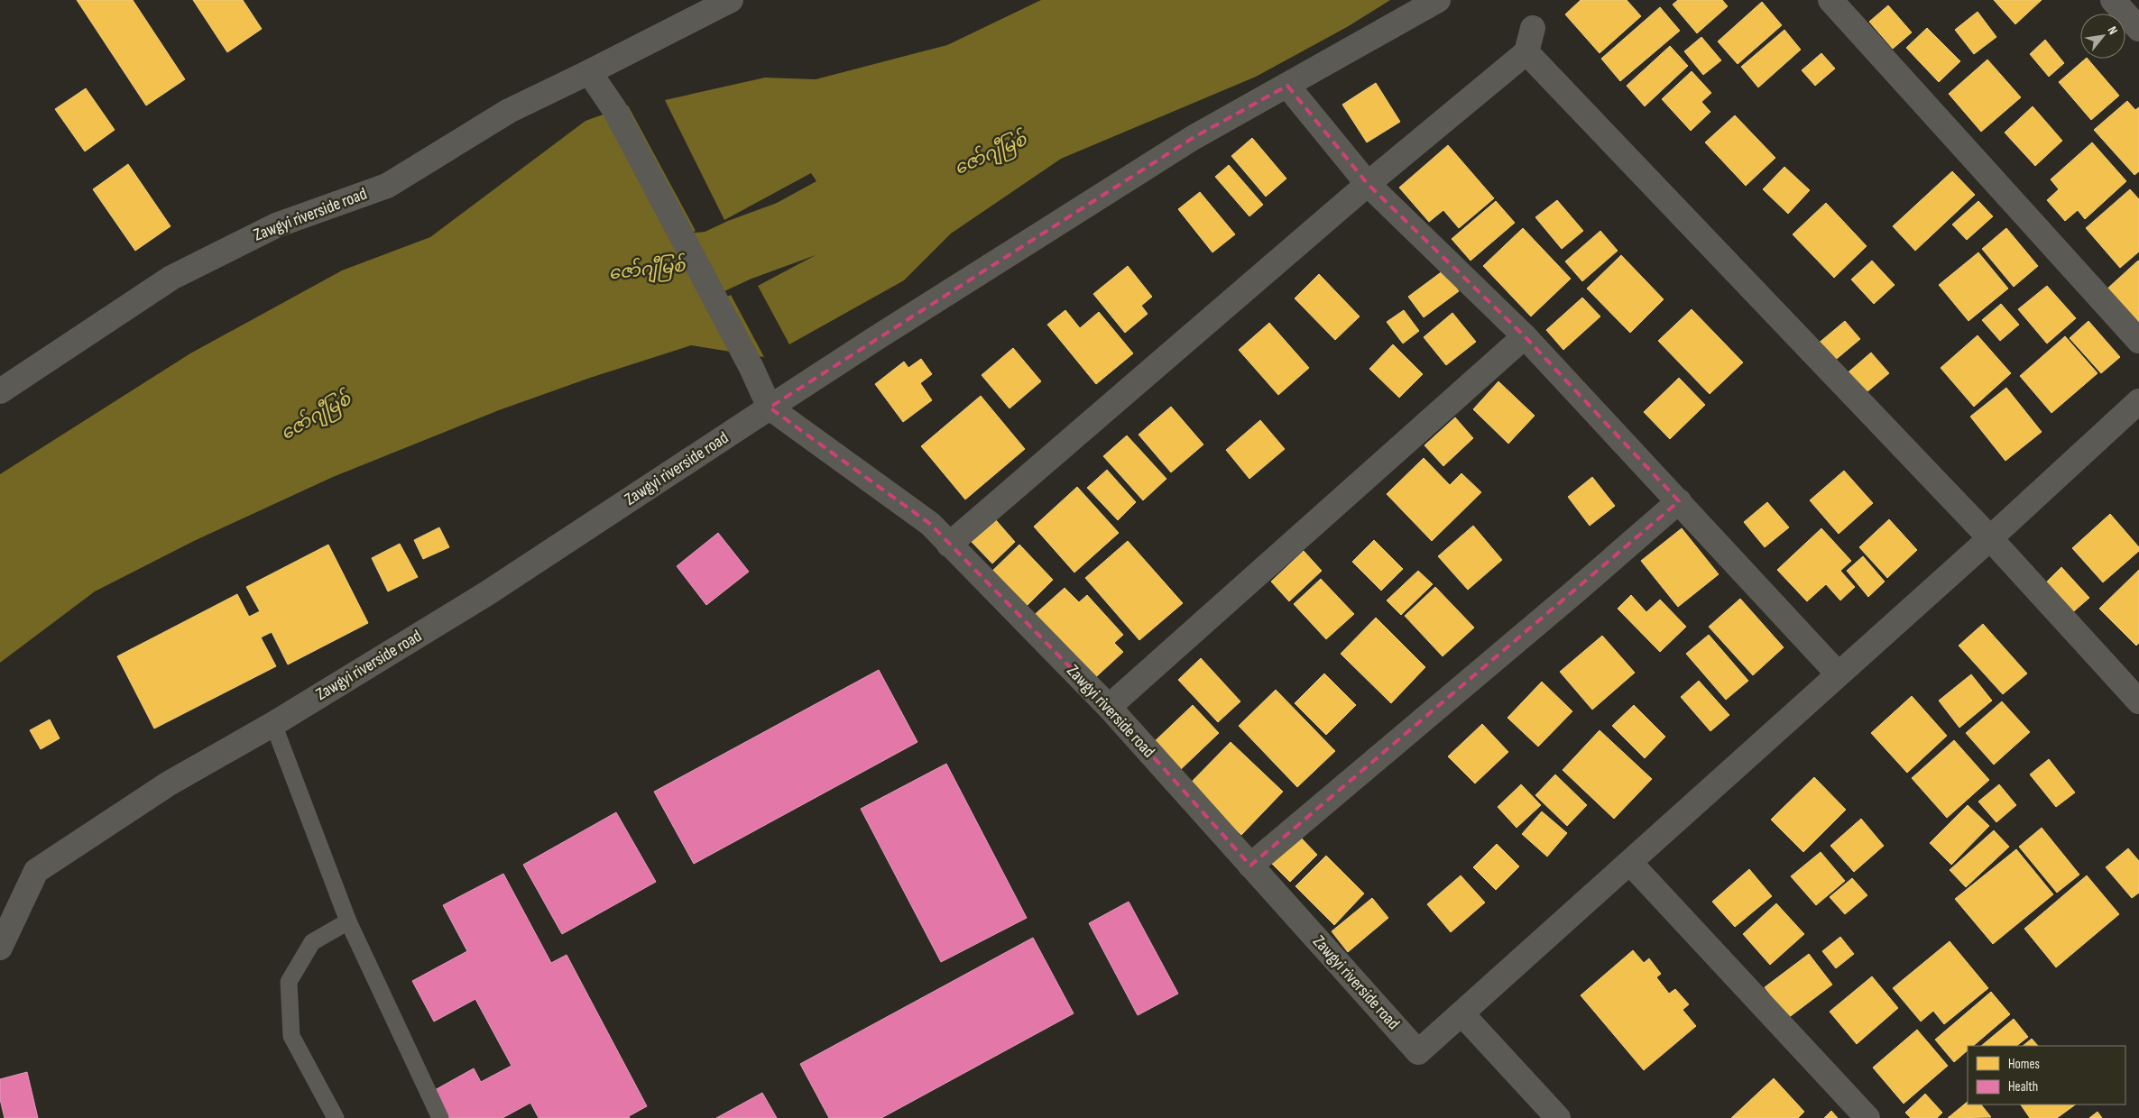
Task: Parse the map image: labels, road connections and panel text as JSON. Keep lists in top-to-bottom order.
{
  "streets": {
    "street": ["Zawgyi riverside road"]
  },
  "water": ["ဇော်ဂျီမြစ်"],
  "legend": ["Homes", "Health"],
  "north": "top right"
}
